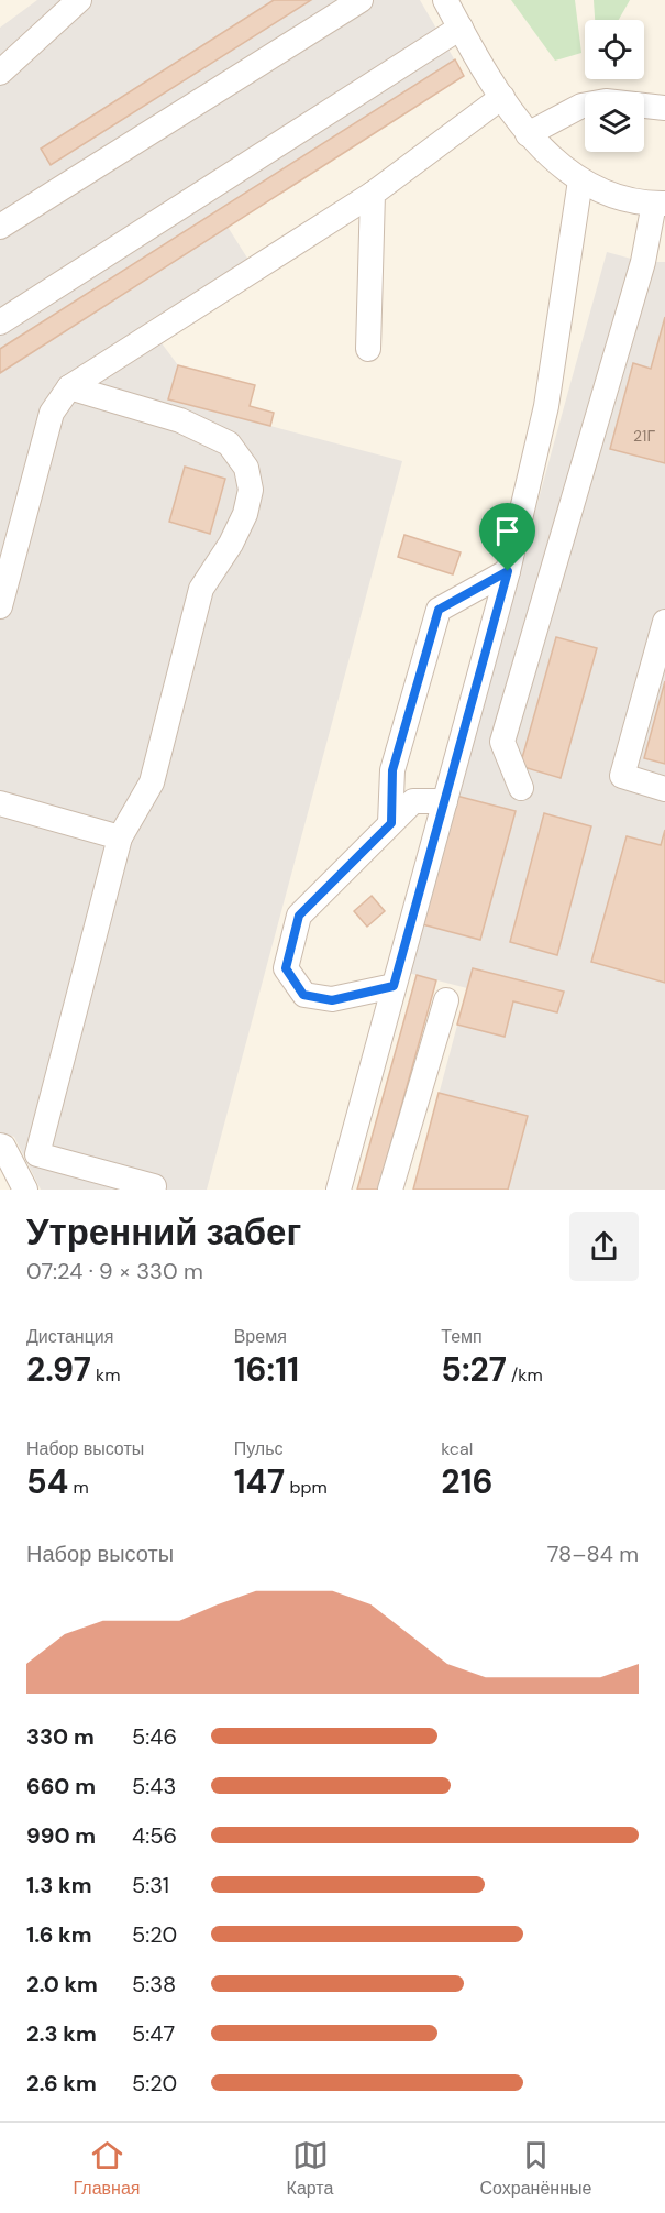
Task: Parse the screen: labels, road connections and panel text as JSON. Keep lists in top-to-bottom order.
{
  "house_numbers": ["21Г"],
  "page": {
    "heading": ["Утренний забег", "07:24 · 9 × 330 m"],
    "stats": [
      ["Дистанция", "2.97 km"],
      ["Время", "16:11"],
      ["Темп", "5:27 /km"],
      ["Набор высоты", "54 m"],
      ["Пульс", "147 bpm"],
      ["kcal", "216"]
    ],
    "chart": ["Набор высоты", "78–84 m"],
    "list": [
      {
        "name": "330 m",
        "note": "5:46"
      },
      {
        "name": "660 m",
        "note": "5:43"
      },
      {
        "name": "990 m",
        "note": "4:56"
      },
      {
        "name": "1.3 km",
        "note": "5:31"
      },
      {
        "name": "1.6 km",
        "note": "5:20"
      },
      {
        "name": "2.0 km",
        "note": "5:38"
      },
      {
        "name": "2.3 km",
        "note": "5:47"
      },
      {
        "name": "2.6 km",
        "note": "5:20"
      }
    ],
    "tabs": ["Главная", "Карта", "Сохранённые"]
  }
}
